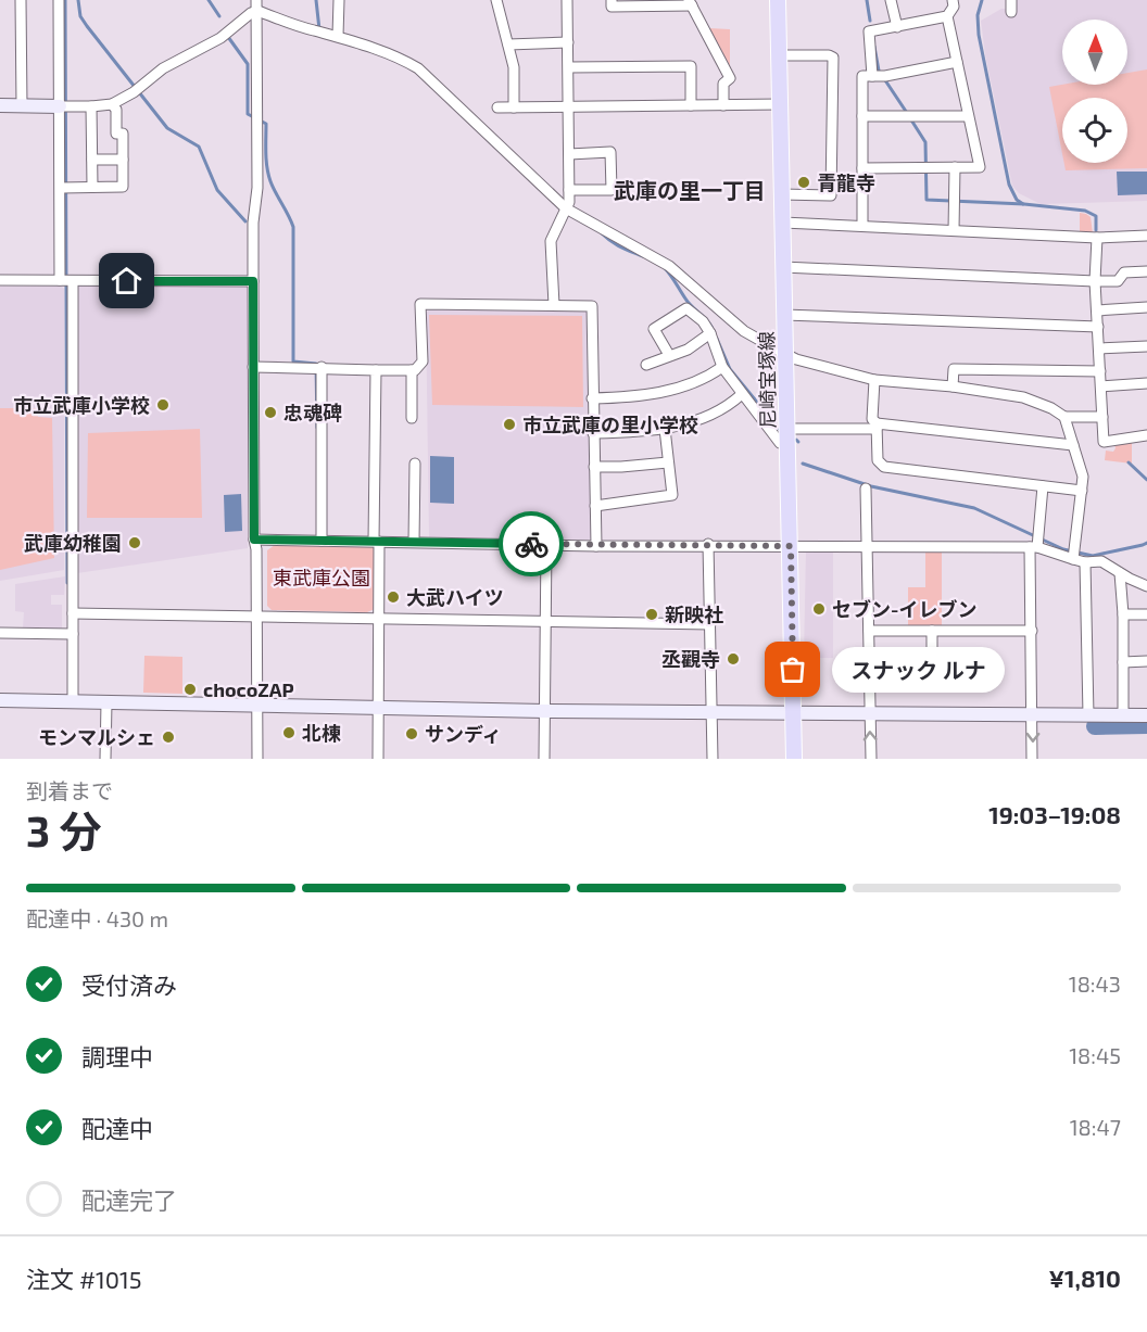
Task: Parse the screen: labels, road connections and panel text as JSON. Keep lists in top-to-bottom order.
{
  "streets": {
    "main road": ["尼崎宝塚線"]
  },
  "districts": ["武庫の里一丁目"],
  "parks": ["東武庫公園"],
  "places": [
    "青龍寺",
    "市立武庫小学校",
    "忠魂碑",
    "市立武庫の里小学校",
    "武庫幼稚園",
    "大武ハイツ",
    "セブン-イレブン",
    "新映社",
    "丞觀寺",
    "スナック ルナ",
    "chocoZAP",
    "北棟",
    "サンディ",
    "モンマルシェ"
  ],
  "north": "top",
  "page": {
    "bubble": "スナック ルナ",
    "heading": ["3 分", "到着まで", "19:03–19:08"],
    "panel": ["注文 #1015", "¥1,810"],
    "bar": "配達中 · 430 m",
    "list": [
      ["受付済み", "18:43"],
      ["調理中", "18:45"],
      ["配達中", "18:47"],
      "配達完了"
    ]
  }
}
